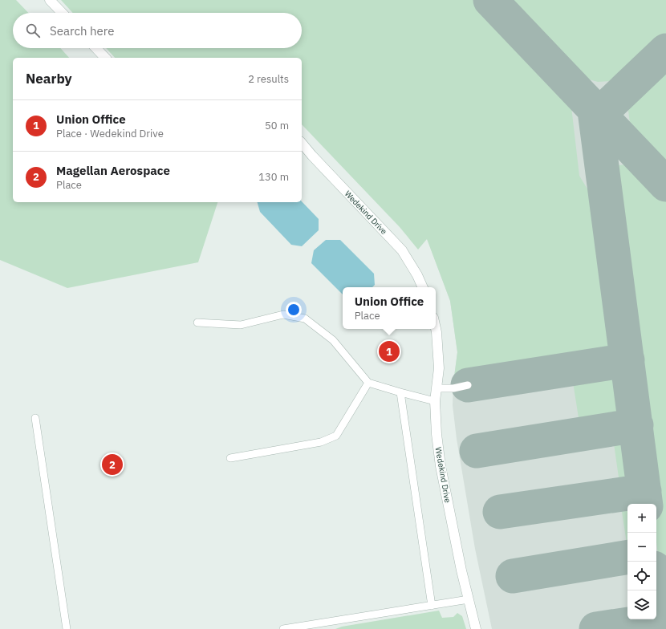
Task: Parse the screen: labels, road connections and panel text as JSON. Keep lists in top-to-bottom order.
{
  "streets": {
    "street": ["Wedekind Drive"]
  },
  "page": {
    "search": "Search here",
    "heading": ["Nearby", "2 results"],
    "list": [
      {
        "mark": "1",
        "name": "Union Office",
        "note": "Place · Wedekind Drive",
        "value": "50 m"
      },
      {
        "mark": "2",
        "name": "Magellan Aerospace",
        "note": "Place",
        "value": "130 m"
      }
    ],
    "popup": ["Union Office", "Place"],
    "pins": ["1", "2"],
    "map_buttons": ["+", "−"]
  }
}
